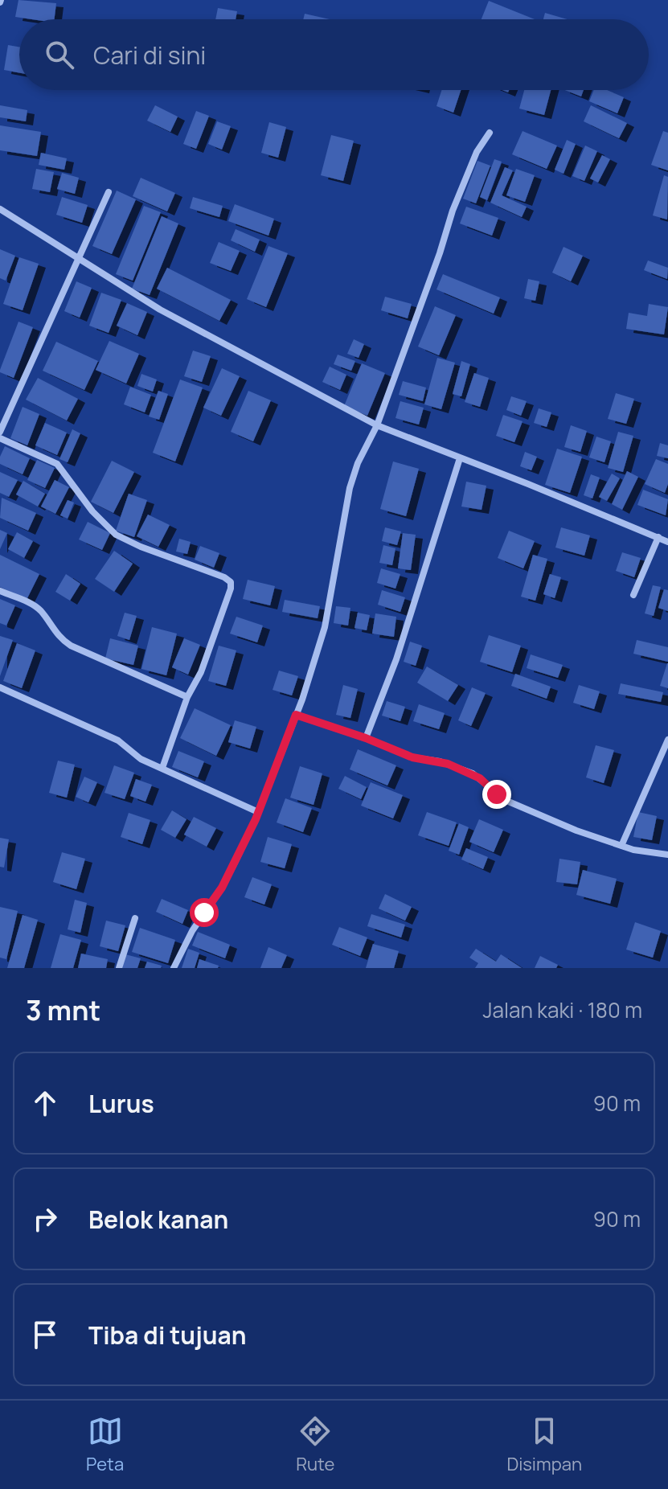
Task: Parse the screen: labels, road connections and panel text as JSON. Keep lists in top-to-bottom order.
{
  "page": {
    "search": "Cari di sini",
    "heading": ["3 mnt", "Jalan kaki · 180 m"],
    "list": [
      ["Lurus", "90 m"],
      ["Belok kanan", "90 m"],
      "Tiba di tujuan"
    ],
    "nav": ["Peta", "Rute", "Disimpan"]
  }
}
